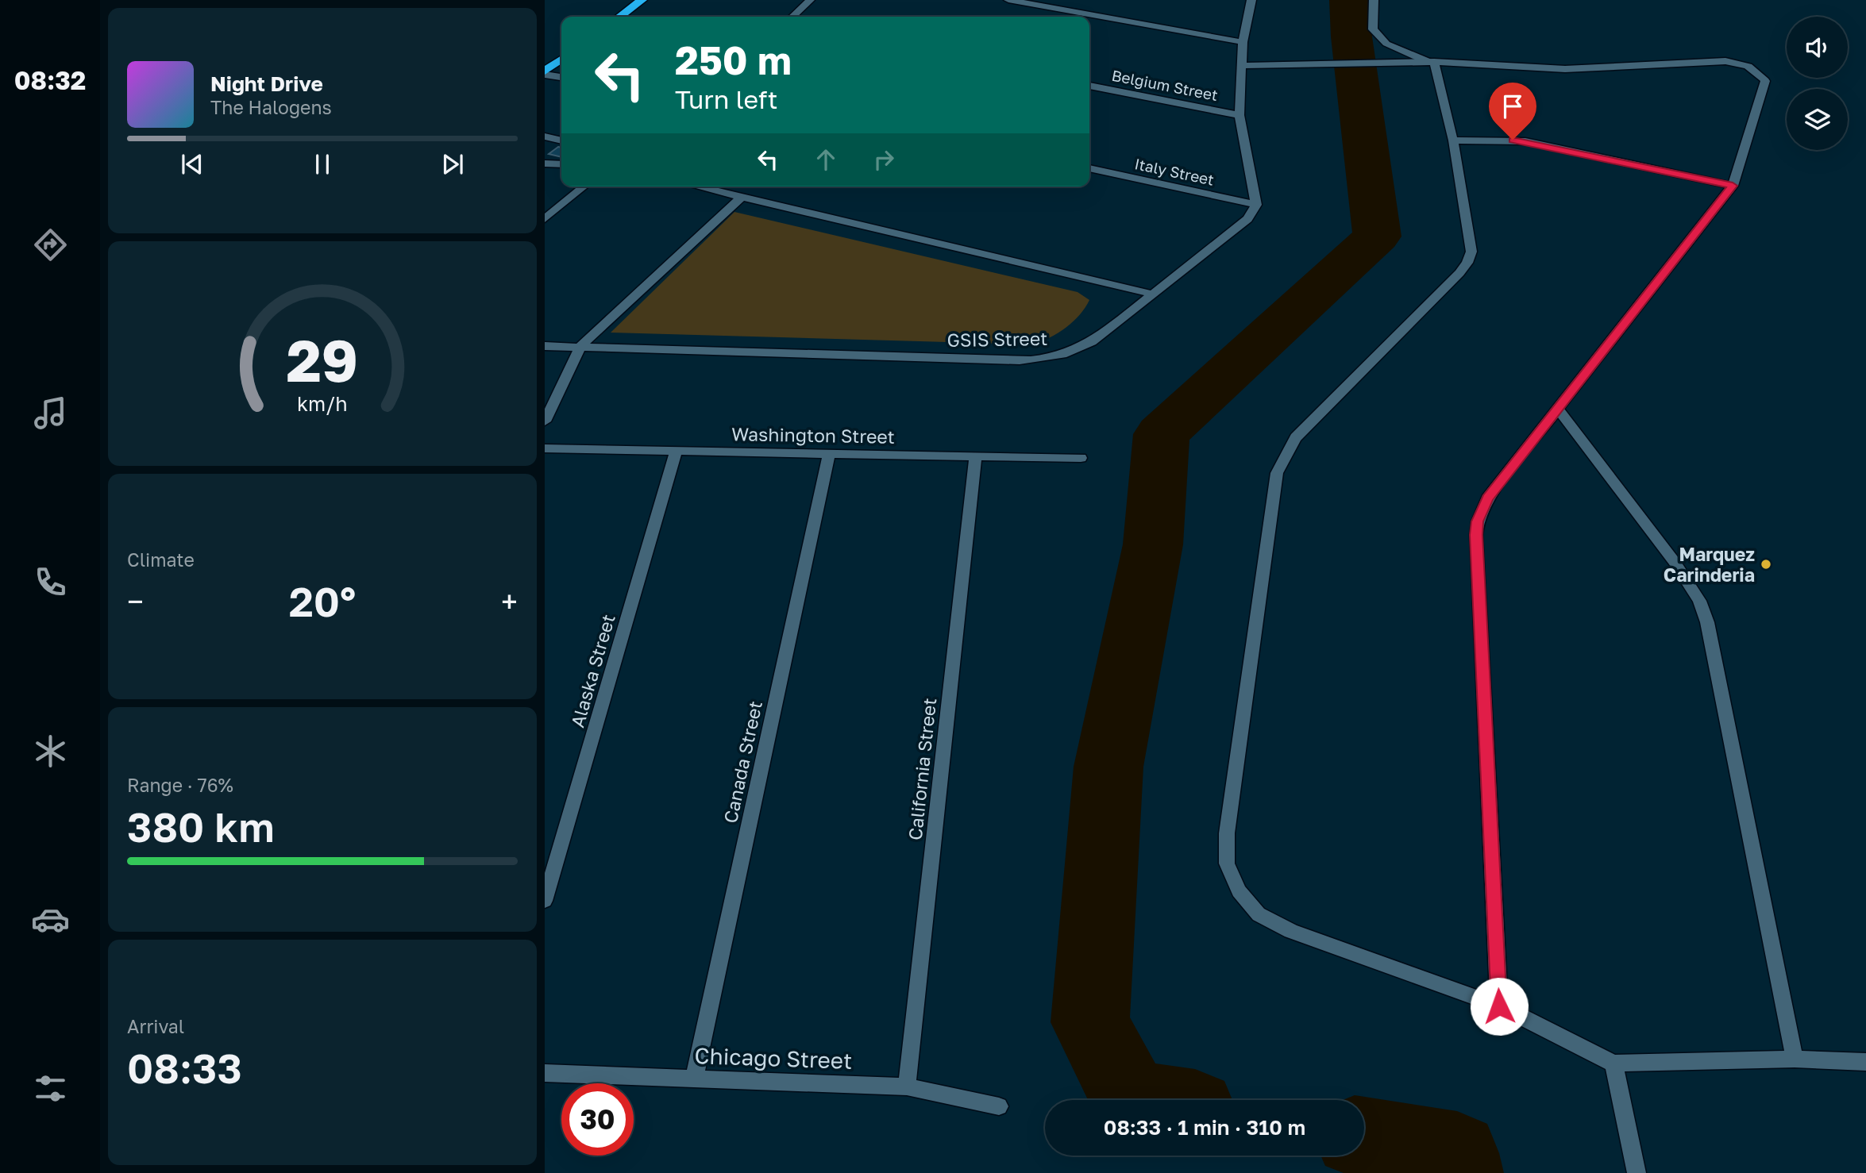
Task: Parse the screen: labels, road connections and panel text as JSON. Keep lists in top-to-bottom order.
{
  "streets": {
    "street": [
      "Belgium Street",
      "Italy Street",
      "GSIS Street",
      "Washington Street",
      "Alaska Street",
      "Canada Street",
      "California Street",
      "Chicago Street"
    ]
  },
  "crossings": [
    ["Italy Street", "GSIS Street"],
    ["Washington Street", "Alaska Street"],
    ["Washington Street", "Canada Street"],
    ["Washington Street", "California Street"],
    ["Canada Street", "Chicago Street"],
    ["California Street", "Chicago Street"]
  ],
  "places": ["Marquez Carinderia"],
  "page": {
    "tabs": "08:32",
    "turn": ["250 m", "Turn left"],
    "song": ["Night Drive", "The Halogens"],
    "tile": [
      "Climate",
      ["Range · 76%", "380 km"],
      ["Arrival", "08:33"]
    ],
    "heat": ["−", "20°", "+"],
    "limit": "30",
    "trip": "08:33 · 1 min · 310 m",
    "gauge": ["29", "km/h"]
  }
}
